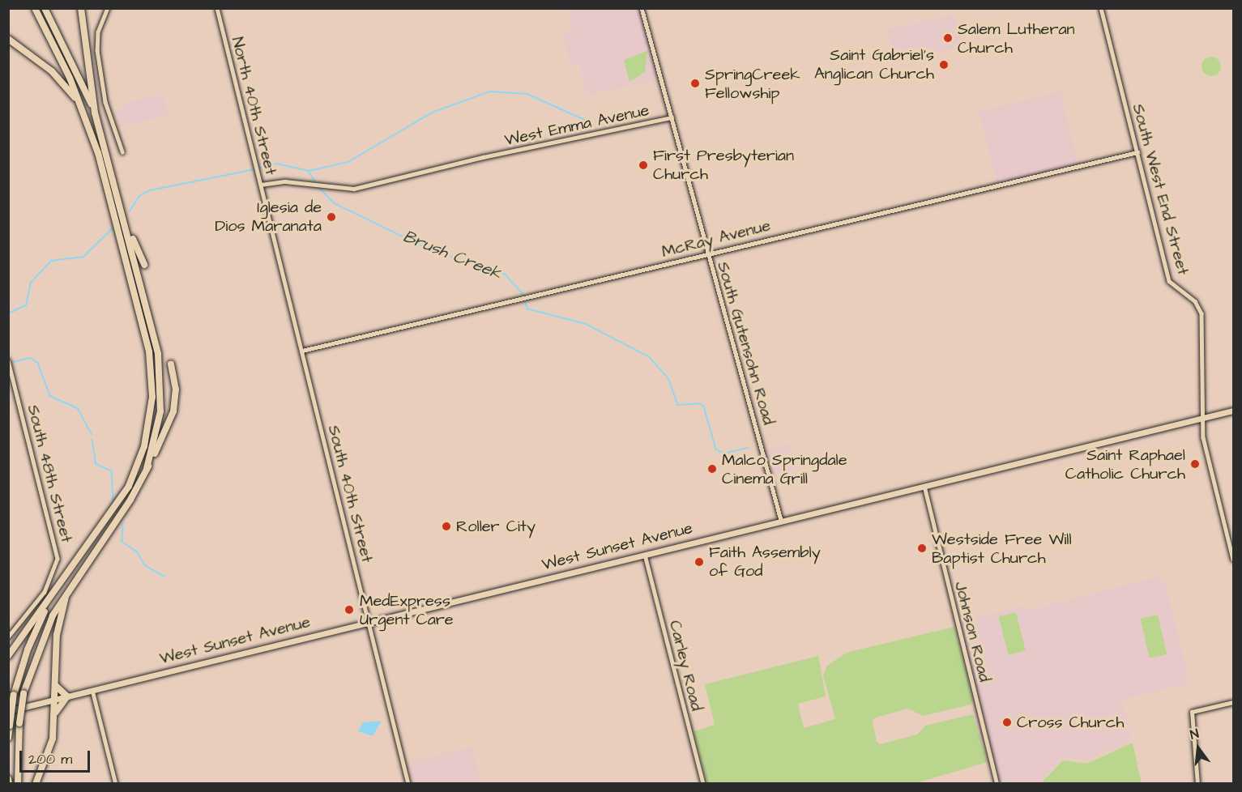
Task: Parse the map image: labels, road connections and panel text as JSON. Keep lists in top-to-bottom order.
{
  "streets": {
    "highway": ["West Sunset Avenue"],
    "street": [
      "North 40th Street",
      "West Emma Avenue",
      "South West End Street",
      "McRay Avenue",
      "South Gutensohn Road",
      "South 48th Street",
      "South 40th Street",
      "Johnson Road",
      "Carley Road"
    ]
  },
  "crossings": [
    ["North 40th Street", "West Emma Avenue"],
    ["North 40th Street", "South 40th Street"],
    ["West Emma Avenue", "South Gutensohn Road"],
    ["South West End Street", "McRay Avenue"],
    ["South West End Street", "West Sunset Avenue"],
    ["McRay Avenue", "South Gutensohn Road"],
    ["McRay Avenue", "South 40th Street"],
    ["South Gutensohn Road", "West Sunset Avenue"],
    ["South 40th Street", "West Sunset Avenue"],
    ["West Sunset Avenue", "Johnson Road"],
    ["West Sunset Avenue", "Carley Road"]
  ],
  "water": ["Brush Creek"],
  "places": [
    "Salem Lutheran Church",
    "Saint Gabriel's Anglican Church",
    "SpringCreek Fellowship",
    "First Presbyterian Church",
    "Iglesia de Dios Maranata",
    "Saint Raphael Catholic Church",
    "Malco Springdale Cinema Grill",
    "Roller City",
    "Westside Free Will Baptist Church",
    "Faith Assembly of God",
    "MedExpress Urgent Care",
    "Cross Church"
  ],
  "scale_bar": "200 m",
  "north": "top"
}
